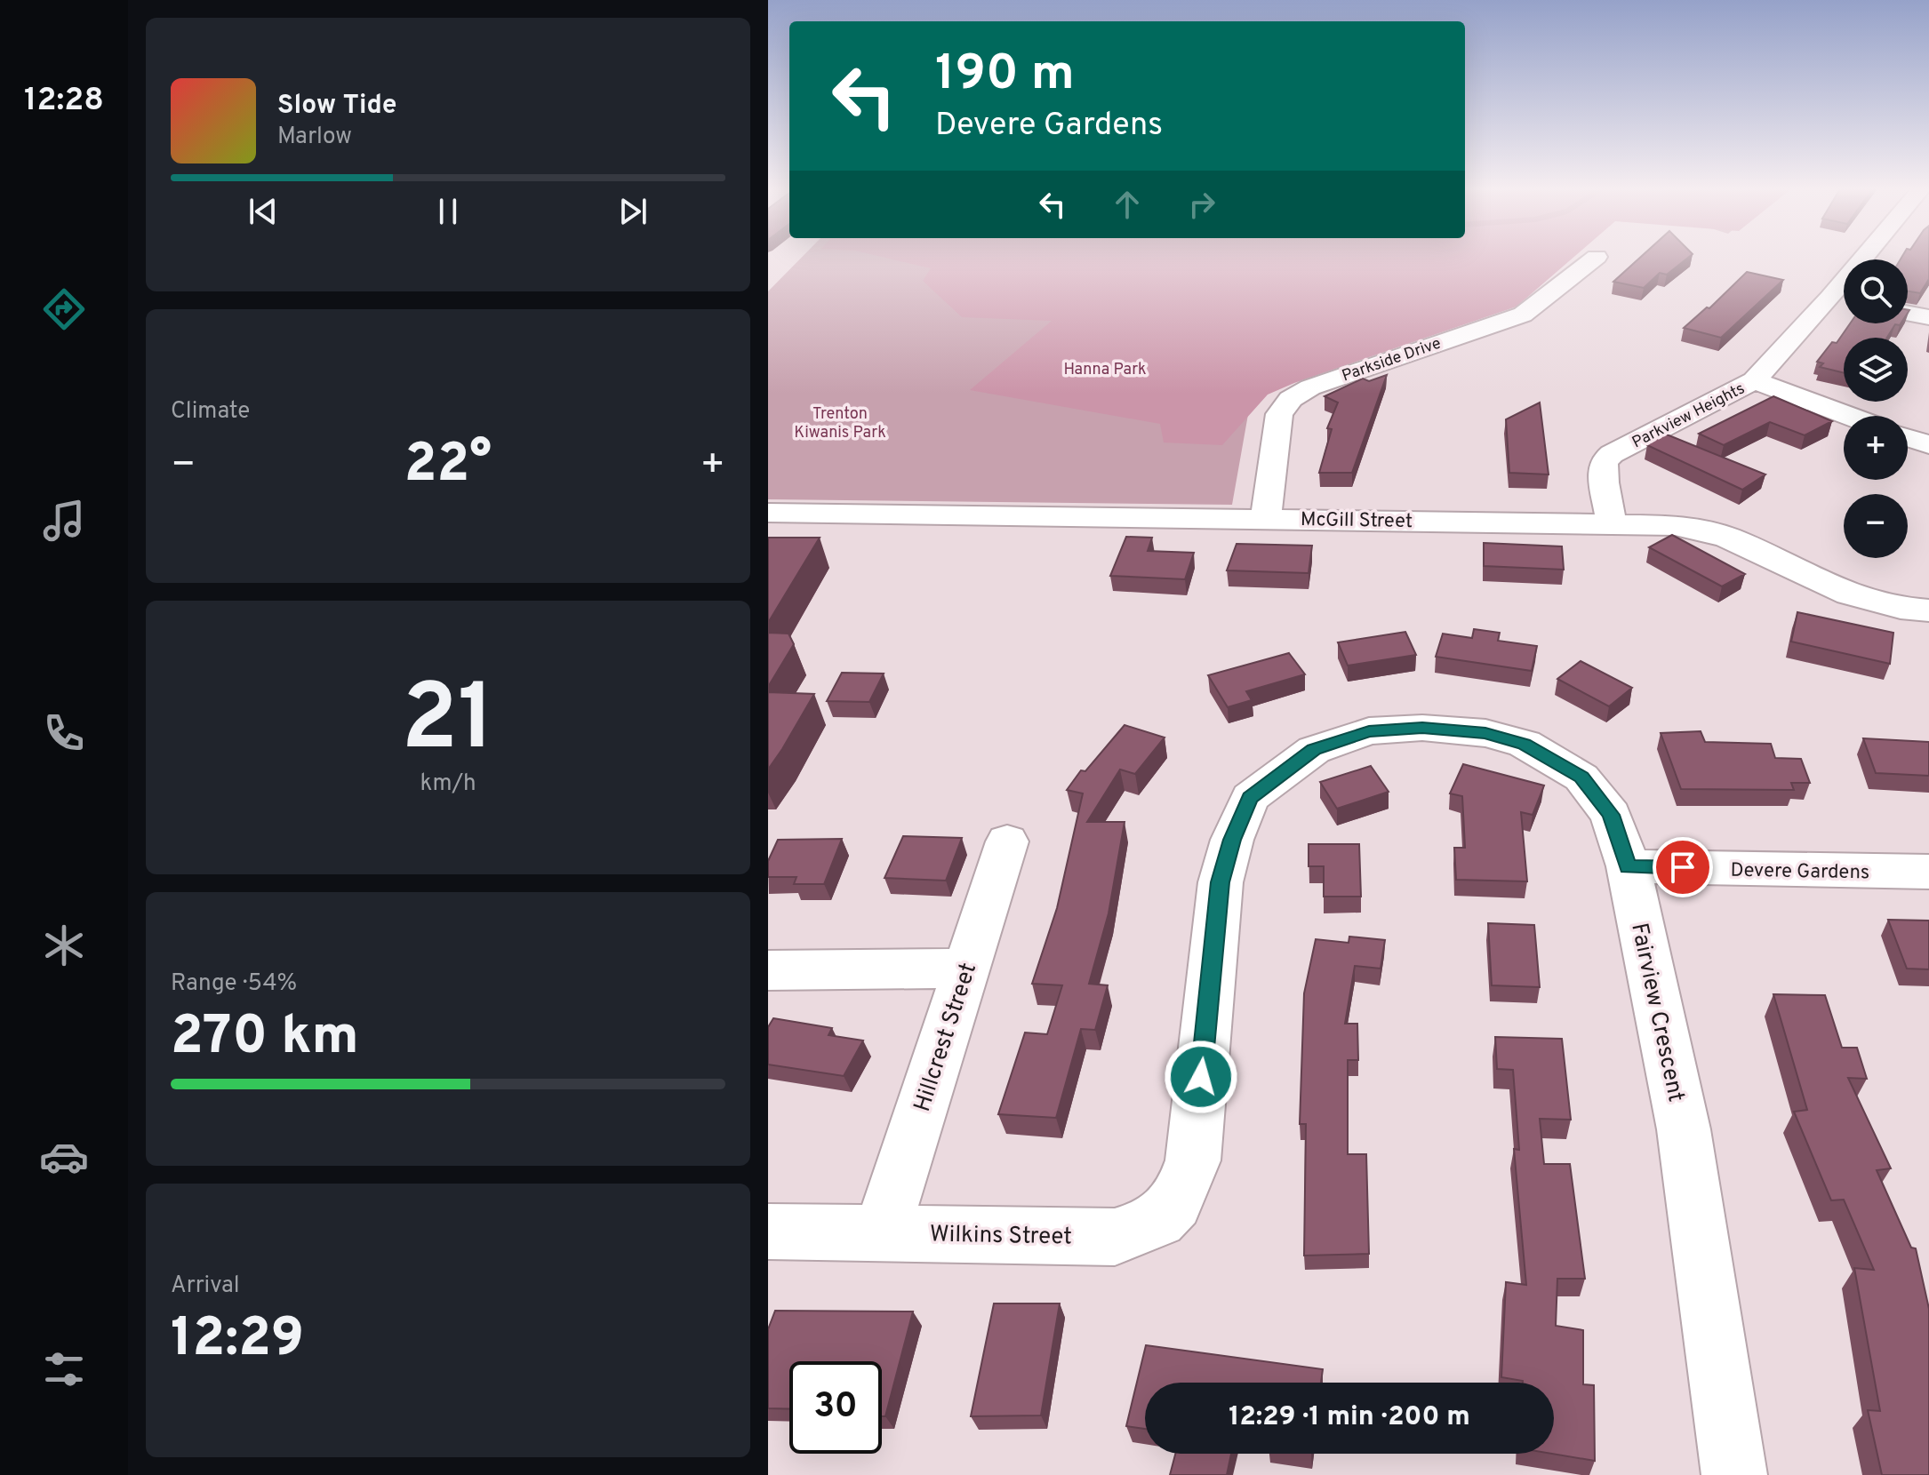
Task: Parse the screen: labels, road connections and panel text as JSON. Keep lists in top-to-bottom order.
{
  "streets": {
    "street": [
      "Parkside Drive",
      "Parkview Heights",
      "McGill Street",
      "Devere Gardens",
      "Fairview Crescent",
      "Hillcrest Street",
      "Wilkins Street"
    ]
  },
  "crossings": [
    ["Parkside Drive", "McGill Street"],
    ["Parkview Heights", "McGill Street"],
    ["Devere Gardens", "Fairview Crescent"],
    ["Fairview Crescent", "Wilkins Street"],
    ["Hillcrest Street", "Wilkins Street"]
  ],
  "parks": ["Hanna Park", "Trenton Kiwanis Park"],
  "page": {
    "tabs": "12:28",
    "turn": ["190 m", "Devere Gardens"],
    "song": ["Slow Tide", "Marlow"],
    "map_buttons": ["+", "−"],
    "tile": [
      "Climate",
      ["21", "km/h"],
      ["Range · 54%", "270 km"],
      ["Arrival", "12:29"]
    ],
    "heat": ["−", "22°", "+"],
    "limit": "30",
    "trip": "12:29 · 1 min · 200 m"
  }
}
